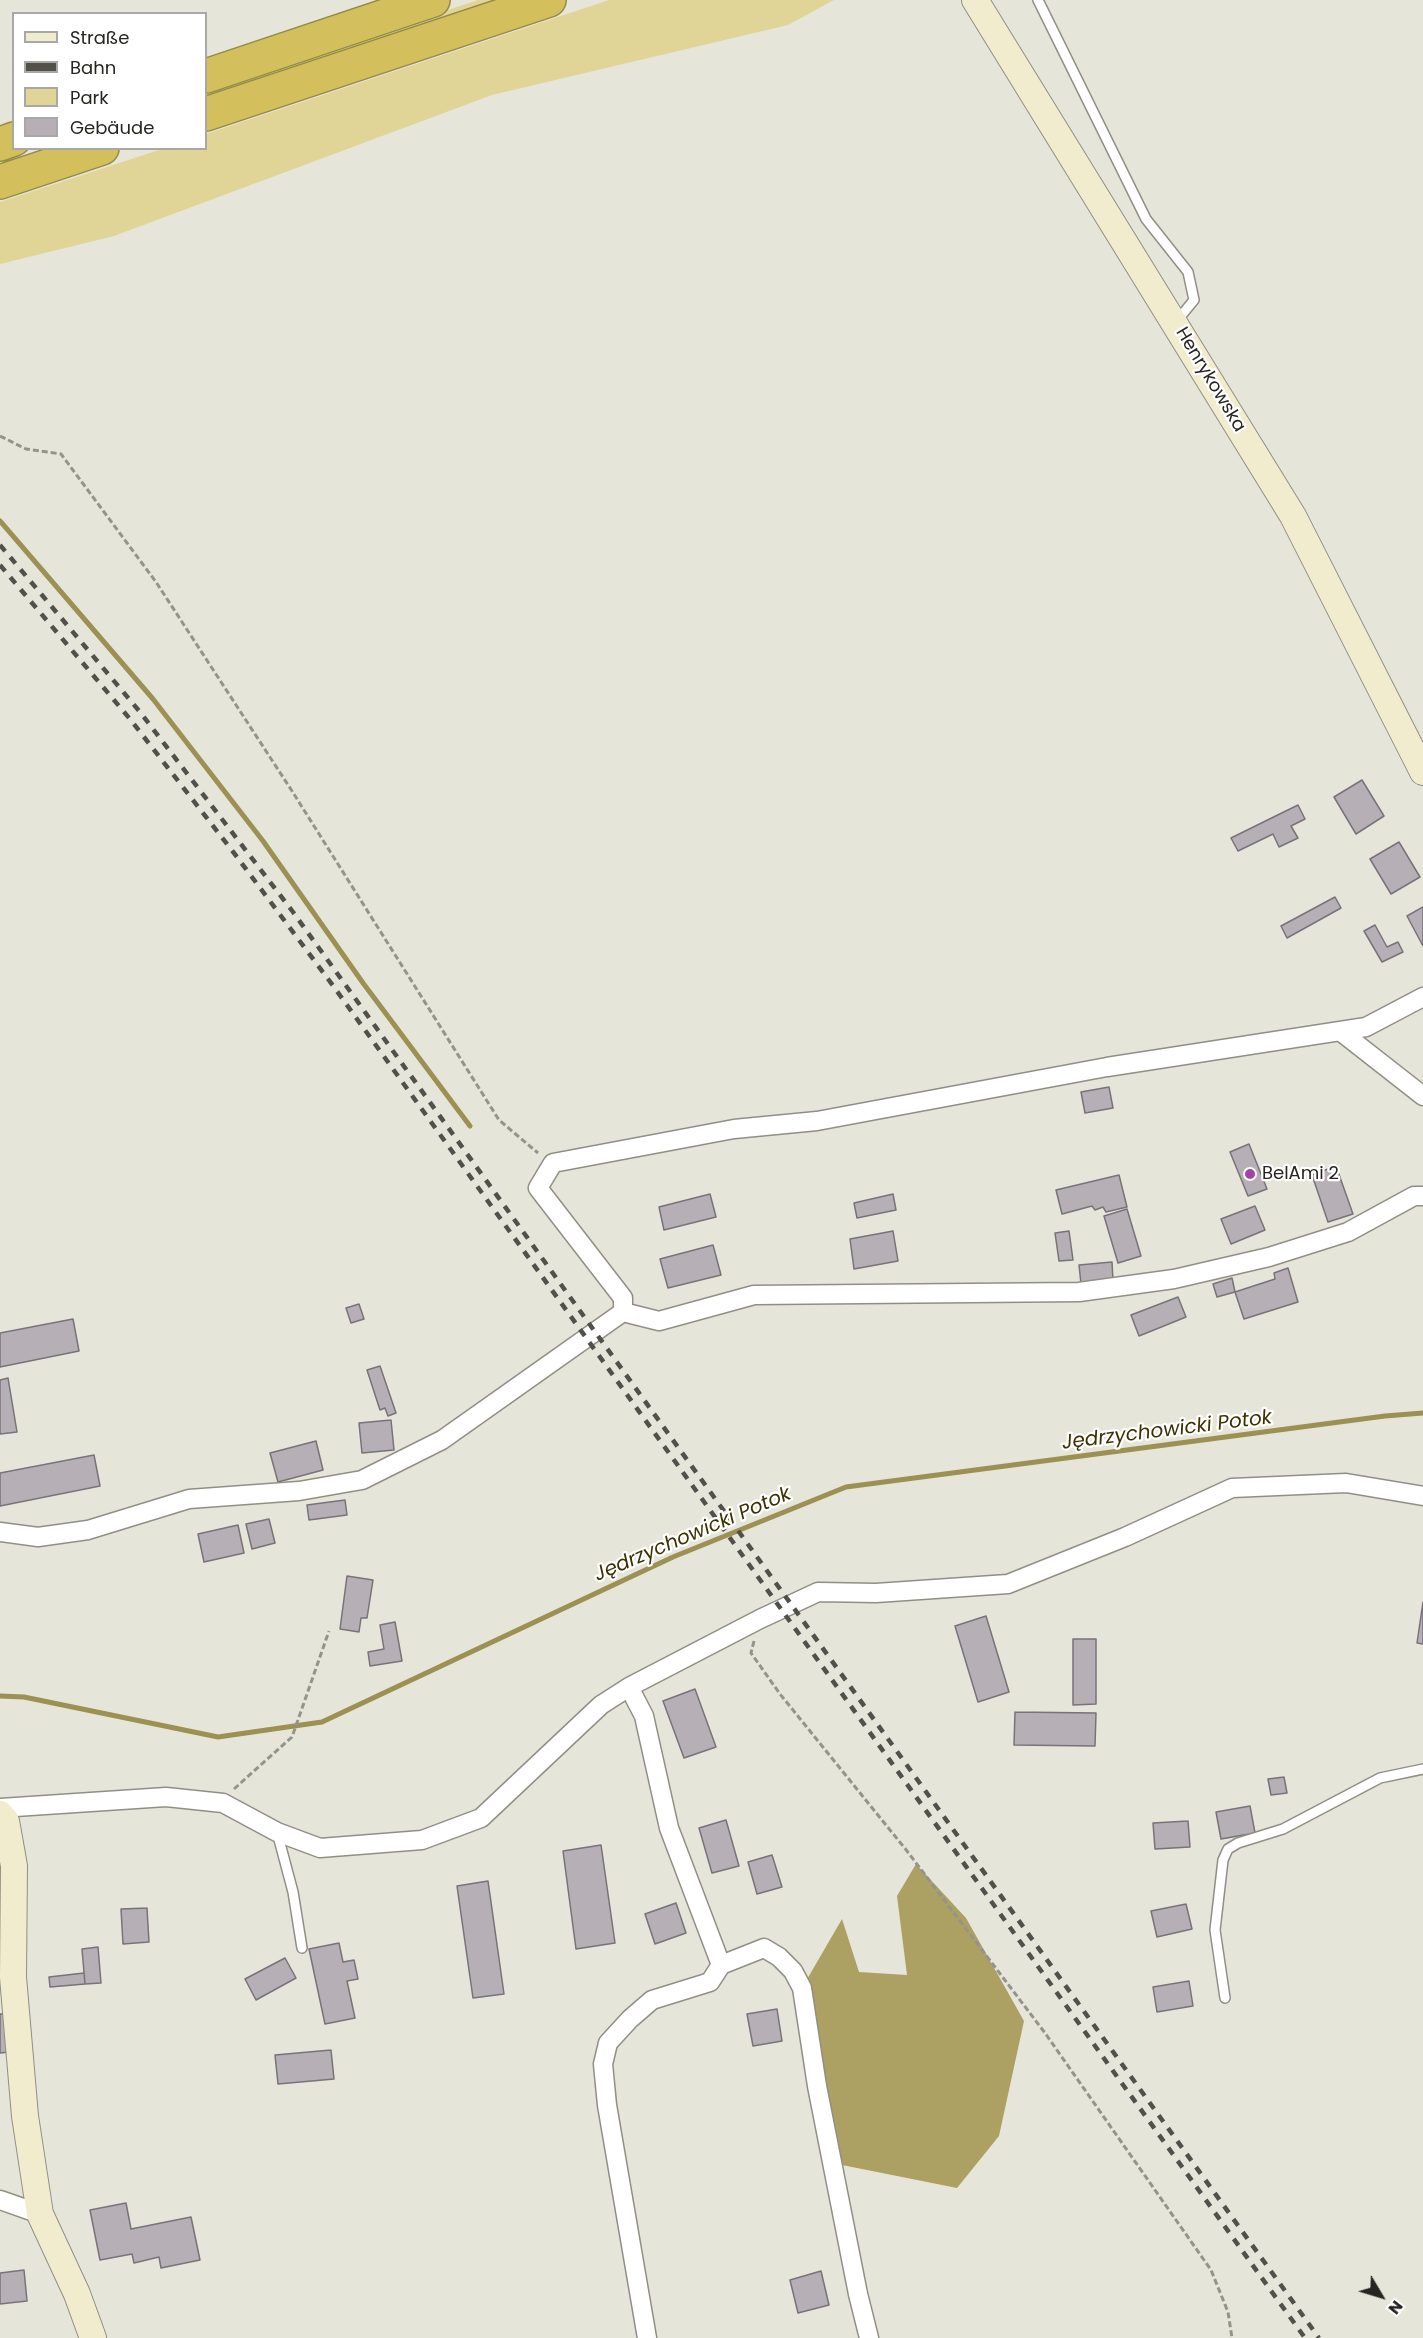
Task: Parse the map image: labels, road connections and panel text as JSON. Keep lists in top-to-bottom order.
{
  "streets": {
    "main road": ["Henrykowska"]
  },
  "water": ["Jędrzychowicki Potok"],
  "places": ["BelAmi 2"],
  "legend": [
    "Straße",
    "Bahn",
    "Park",
    "Gebäude"
  ],
  "north": "bottom right"
}
